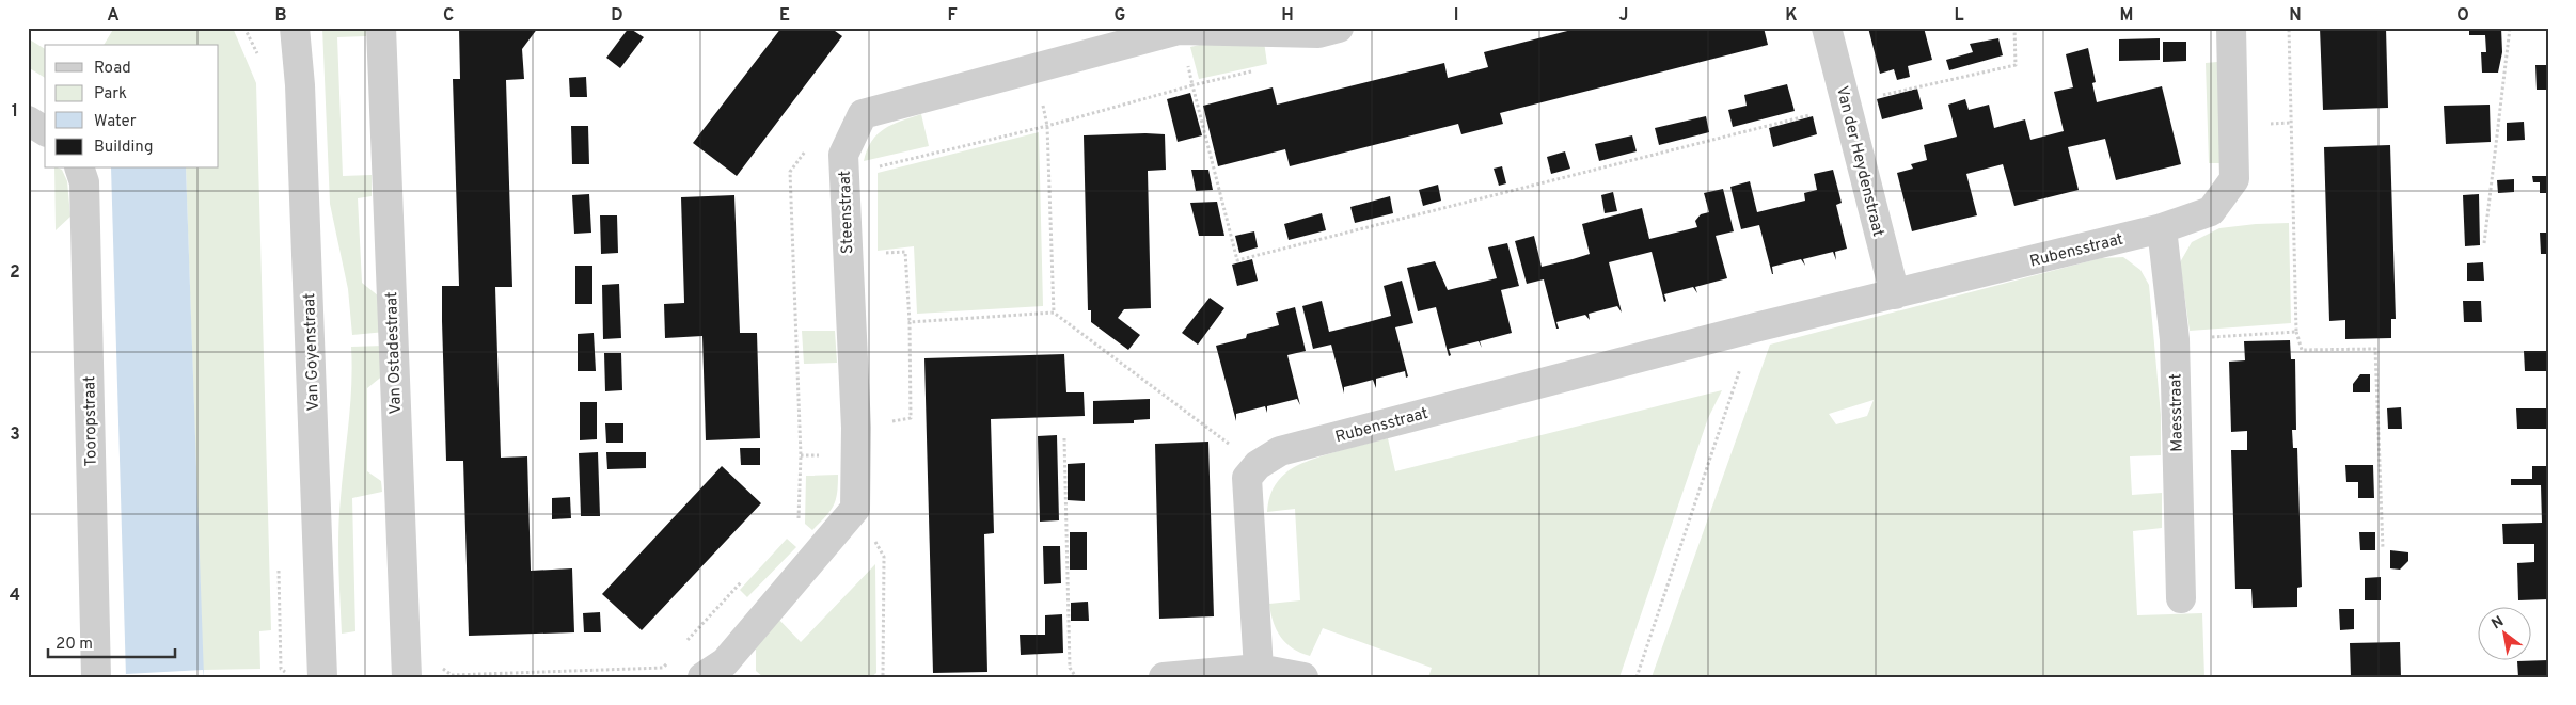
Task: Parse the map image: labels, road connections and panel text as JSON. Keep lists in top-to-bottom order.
{
  "streets": {
    "street": [
      "Van der Heydenstraat",
      "Steenstraat",
      "Rubensstraat",
      "Van Goyenstraat",
      "Van Ostadestraat",
      "Maesstraat",
      "Tooropstraat"
    ]
  },
  "crossings": [
    ["Van der Heydenstraat", "Rubensstraat"],
    ["Rubensstraat", "Maesstraat"]
  ],
  "legend": [
    "Road",
    "Park",
    "Water",
    "Building"
  ],
  "scale_bar": "20 m",
  "north": "top left",
  "grid": {
    "columns": [
      "A",
      "B",
      "C",
      "D",
      "E",
      "F",
      "G",
      "H",
      "I",
      "J",
      "K",
      "L",
      "M",
      "N",
      "O"
    ],
    "rows": [
      "1",
      "2",
      "3",
      "4"
    ]
  }
}
